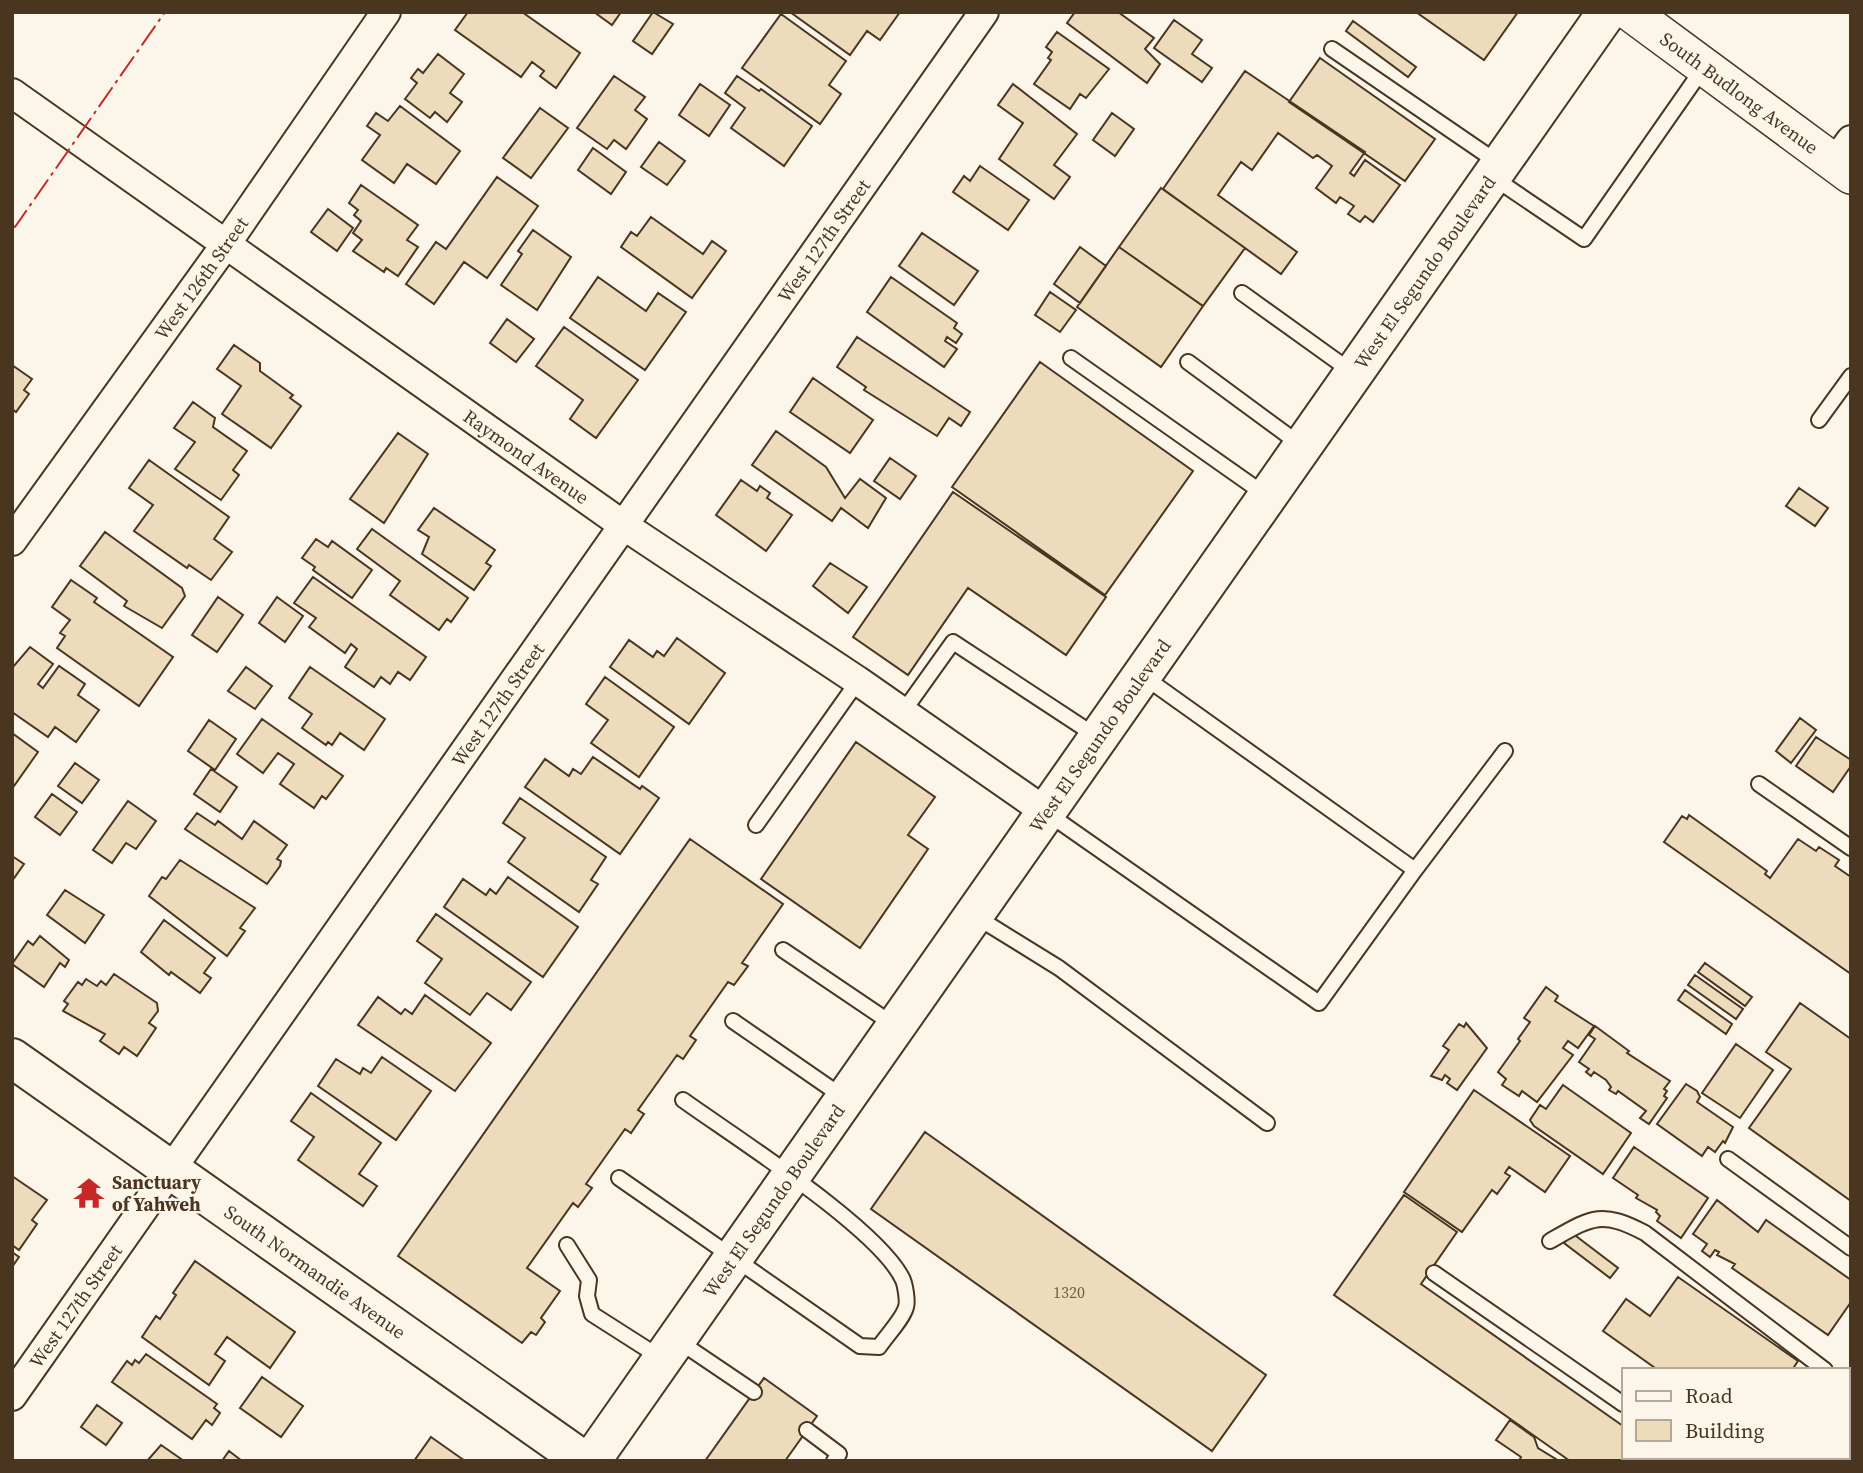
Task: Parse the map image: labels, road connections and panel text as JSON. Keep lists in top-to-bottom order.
{
  "streets": {
    "main road": ["West El Segundo Boulevard", "South Normandie Avenue"],
    "street": [
      "South Budlong Avenue",
      "West 127th Street",
      "West 126th Street",
      "Raymond Avenue"
    ]
  },
  "crossings": [
    ["West 127th Street", "Raymond Avenue"],
    ["West 127th Street", "South Normandie Avenue"],
    ["West El Segundo Boulevard", "Raymond Avenue"],
    ["West 126th Street", "Raymond Avenue"]
  ],
  "places": {
    "temple": ["Sanctuary of Yahweh"]
  },
  "house_numbers": ["1320"],
  "legend": ["Road", "Building"]
}
